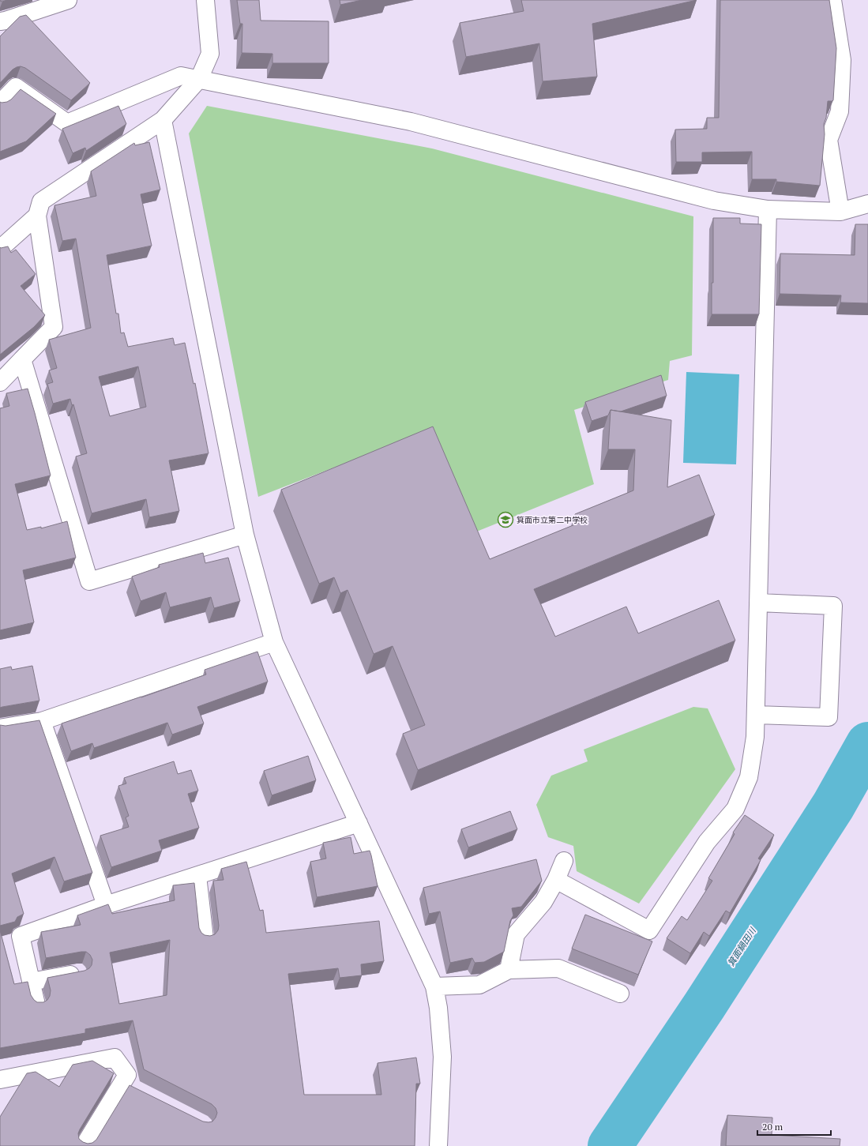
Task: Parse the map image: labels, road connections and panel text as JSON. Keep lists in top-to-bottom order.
{
  "water": ["箕面鍋田川"],
  "places": {
    "school or university": ["箕面市立第二中学校"]
  },
  "scale_bar": "20 m"
}
